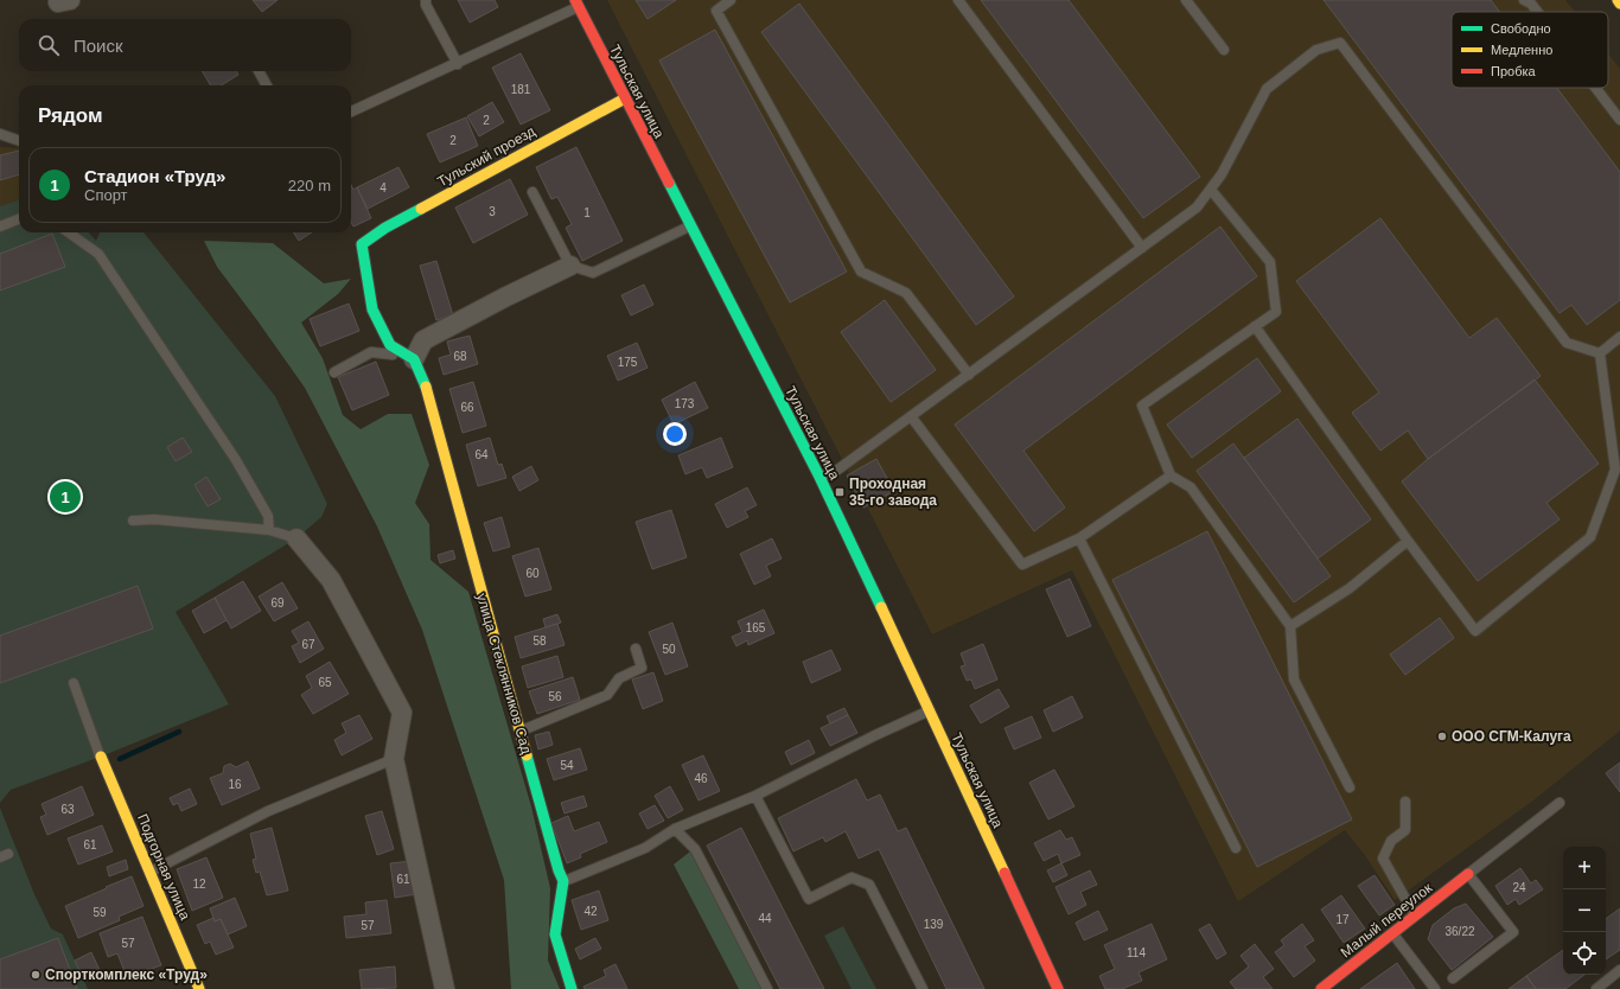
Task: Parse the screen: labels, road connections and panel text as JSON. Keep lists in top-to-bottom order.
{
  "streets": {
    "street": [
      "Тульская улица",
      "Тульский проезд",
      "улица Стеклянников Сад",
      "Подгорная улица",
      "Малый переулок"
    ]
  },
  "crossings": [
    ["Тульская улица", "Тульский проезд"],
    ["Тульский проезд", "улица Стеклянников Сад"]
  ],
  "places": {
    "transit": ["Проходная 35-го завода"],
    "other": ["ООО СГМ-Калуга", "Спорткомплекс «Труд»"]
  },
  "house_numbers": [
    "181",
    "2",
    "2",
    "4",
    "3",
    "1",
    "68",
    "175",
    "173",
    "66",
    "64",
    "60",
    "69",
    "165",
    "58",
    "67",
    "50",
    "65",
    "56",
    "54",
    "46",
    "16",
    "63",
    "61",
    "61",
    "12",
    "24",
    "42",
    "59",
    "44",
    "17",
    "139",
    "57",
    "36/22",
    "57",
    "114"
  ],
  "legend": ["Свободно", "Медленно", "Пробка"],
  "page": {
    "search": "Поиск",
    "heading": "Рядом",
    "list": [
      {
        "mark": "1",
        "name": "Стадион «Труд»",
        "note": "Спорт",
        "value": "220 m"
      }
    ],
    "pins": "1",
    "map_buttons": ["+", "−"]
  }
}
